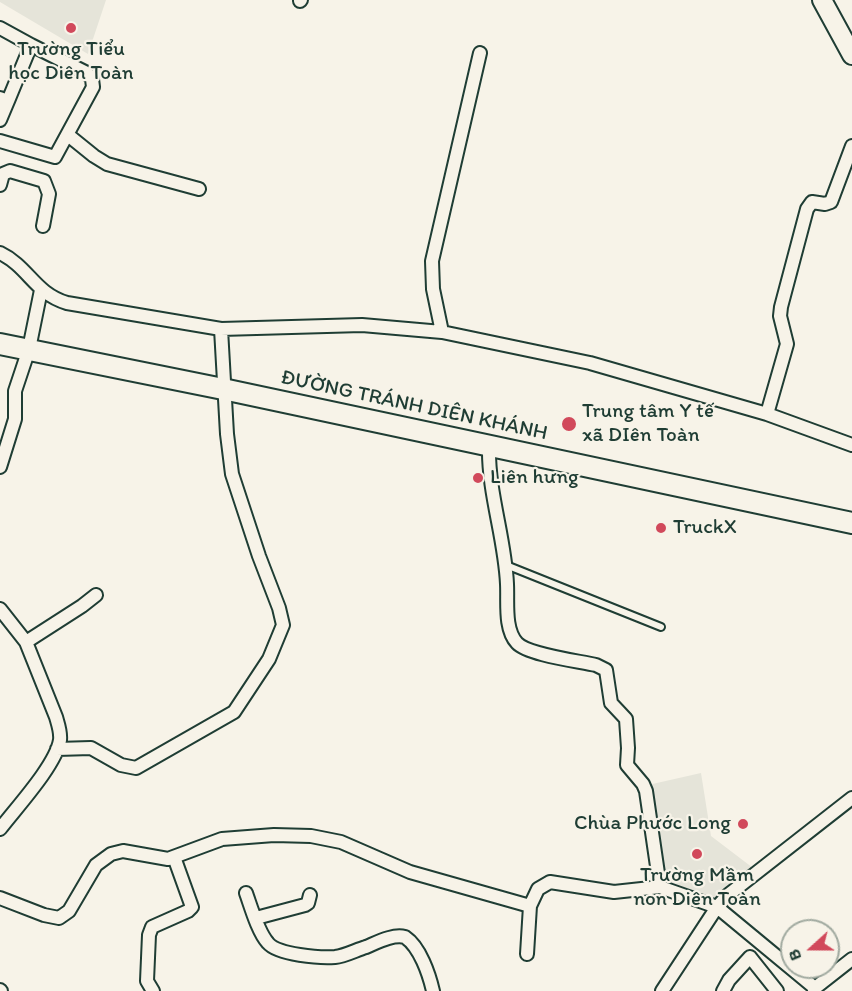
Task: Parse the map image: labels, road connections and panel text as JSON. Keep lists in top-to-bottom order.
{
  "streets": {
    "highway": ["ĐƯỜNG TRÁNH DIÊN KHÁNH"]
  },
  "places": [
    "Trường Tiểu học Diên Toàn",
    "Trung tâm Y tế xã DIên Toàn",
    "Liên hưng",
    "TruckX",
    "Chùa Phước Long",
    "Trường Mầm non Diên Toàn"
  ],
  "north": "left"
}
